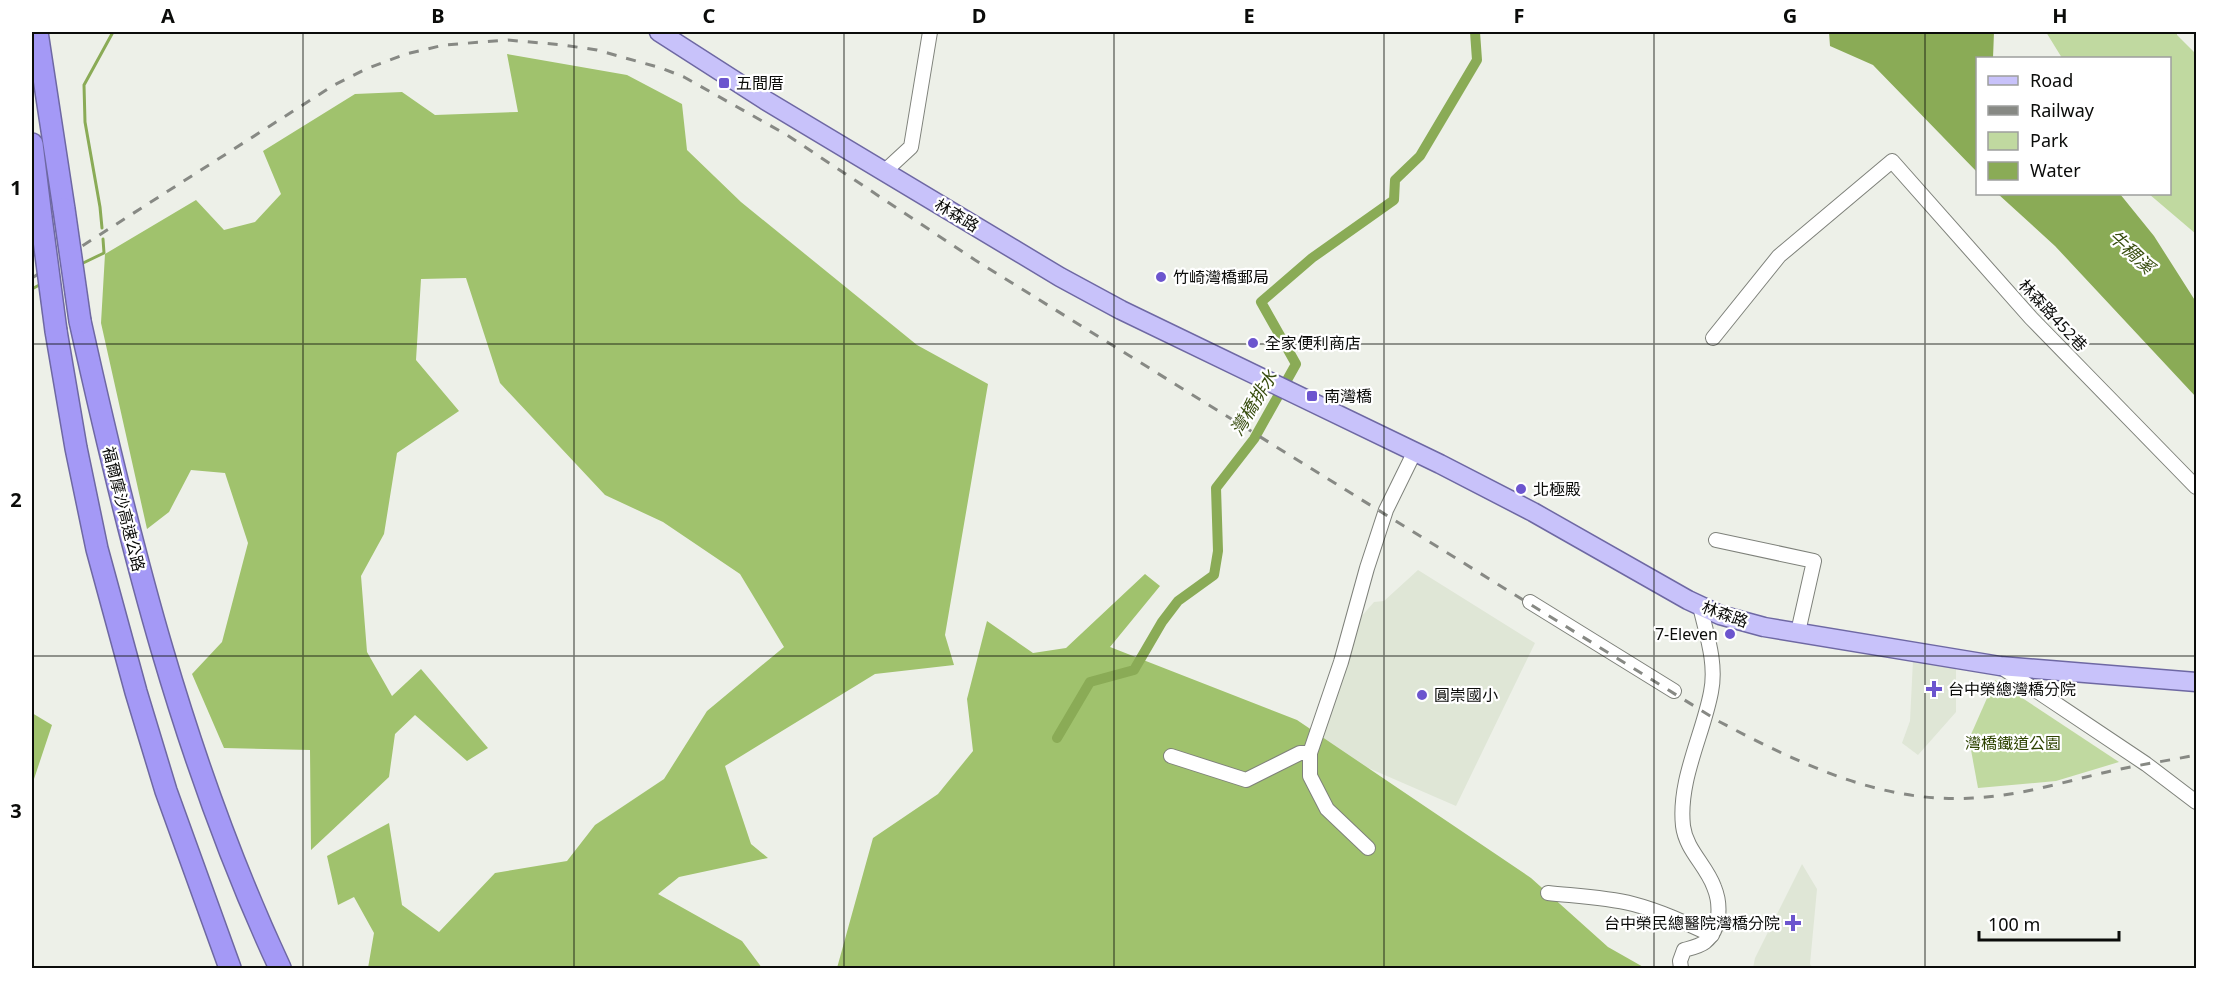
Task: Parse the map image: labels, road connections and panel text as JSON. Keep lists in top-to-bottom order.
{
  "streets": {
    "highway": ["福爾摩沙高速公路"],
    "main road": ["林森路"],
    "street": ["林森路452巷"]
  },
  "water": ["牛稠溪", "灣橋排水"],
  "parks": ["灣橋鐵道公園"],
  "places": {
    "transit": ["五間厝", "南灣橋"],
    "other": [
      "竹崎灣橋郵局",
      "全家便利商店",
      "北極殿",
      "7-Eleven",
      "圓崇國小"
    ],
    "health": ["台中榮總灣橋分院", "台中榮民總醫院灣橋分院"]
  },
  "legend": [
    "Road",
    "Railway",
    "Park",
    "Water"
  ],
  "scale_bar": "100 m",
  "grid": {
    "columns": [
      "A",
      "B",
      "C",
      "D",
      "E",
      "F",
      "G",
      "H"
    ],
    "rows": ["1", "2", "3"]
  }
}
